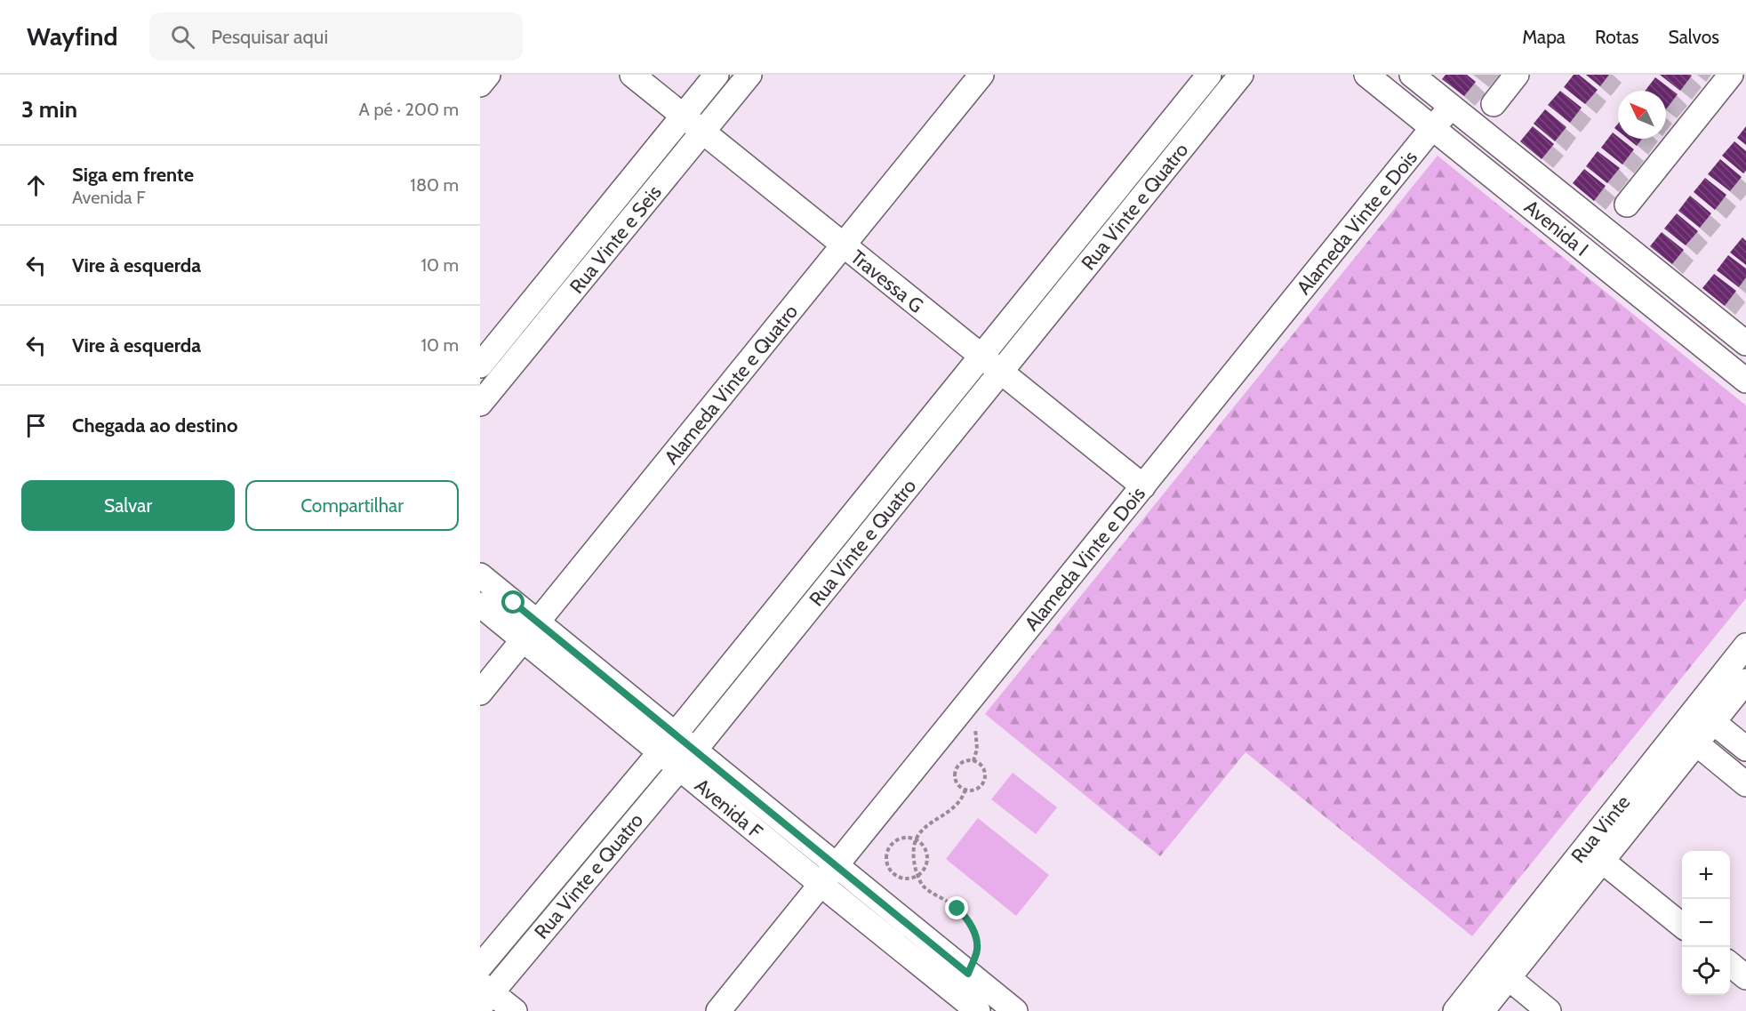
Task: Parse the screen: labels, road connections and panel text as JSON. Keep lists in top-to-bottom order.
{
  "streets": {
    "street": [
      "Rua Vinte e Quatro",
      "Alameda Vinte e Dois",
      "Avenida I",
      "Rua Vinte e Seis",
      "Travessa G",
      "Alameda Vinte e Quatro",
      "Avenida F",
      "Rua Vinte"
    ]
  },
  "crossings": [
    ["Rua Vinte e Quatro", "Travessa G"],
    ["Rua Vinte e Quatro", "Avenida F"],
    ["Alameda Vinte e Dois", "Avenida I"],
    ["Alameda Vinte e Dois", "Travessa G"],
    ["Alameda Vinte e Dois", "Avenida F"],
    ["Rua Vinte e Seis", "Travessa G"],
    ["Travessa G", "Alameda Vinte e Quatro"],
    ["Alameda Vinte e Quatro", "Avenida F"]
  ],
  "north": "top left",
  "page": {
    "header": "Wayfind",
    "search": "Pesquisar aqui",
    "nav": ["Mapa", "Rotas", "Salvos"],
    "heading": ["3 min", "A pé · 200 m"],
    "list": [
      ["Siga em frente", "Avenida F", "180 m"],
      ["Vire à esquerda", "10 m"],
      ["Vire à esquerda", "10 m"],
      "Chegada ao destino"
    ],
    "buttons": ["Salvar", "Compartilhar"],
    "map_buttons": ["+", "−"]
  }
}
